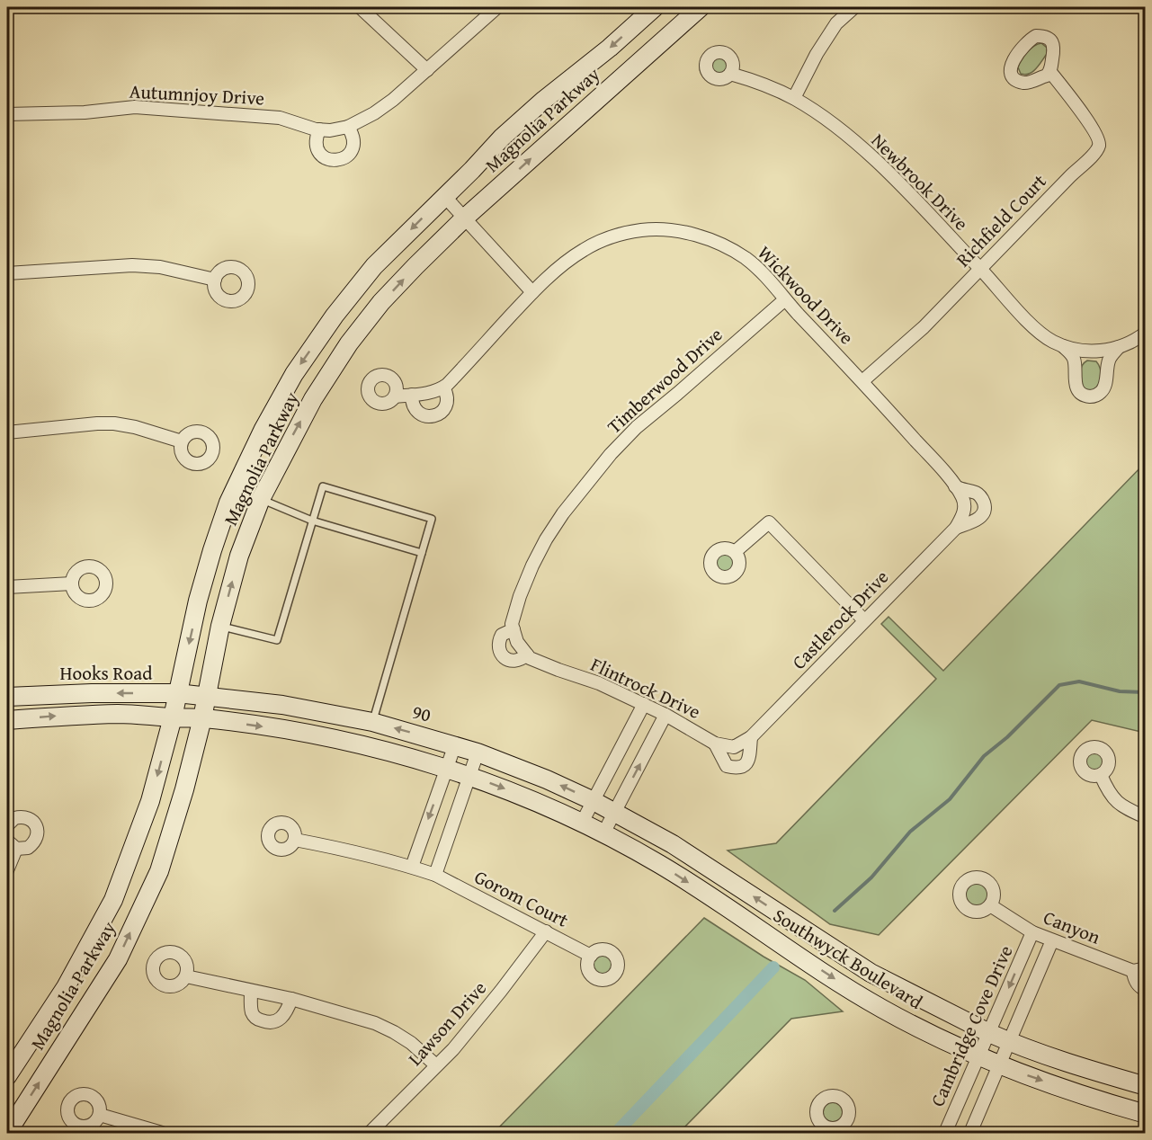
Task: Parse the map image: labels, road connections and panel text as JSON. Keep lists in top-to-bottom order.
{
  "streets": {
    "main road": [
      "Magnolia Parkway",
      "Hooks Road",
      "90",
      "Southwyck Boulevard"
    ],
    "street": [
      "Autumnjoy Drive",
      "Newbrook Drive",
      "Richfield Court",
      "Wickwood Drive",
      "Timberwood Drive",
      "Castlerock Drive",
      "Flintrock Drive",
      "Gorom Court",
      "Canyon",
      "Lawson Drive",
      "Cambridge Cove Drive"
    ]
  },
  "crossings": [
    ["Magnolia Parkway", "Hooks Road"],
    ["Magnolia Parkway", "90"],
    ["Newbrook Drive", "Richfield Court"],
    ["Richfield Court", "Wickwood Drive"],
    ["Wickwood Drive", "Timberwood Drive"],
    ["Wickwood Drive", "Castlerock Drive"],
    ["Timberwood Drive", "Flintrock Drive"],
    ["Castlerock Drive", "Flintrock Drive"],
    ["Hooks Road", "90"],
    ["90", "Southwyck Boulevard"],
    ["Gorom Court", "Lawson Drive"],
    ["Canyon", "Cambridge Cove Drive"],
    ["Southwyck Boulevard", "Cambridge Cove Drive"]
  ]
}
